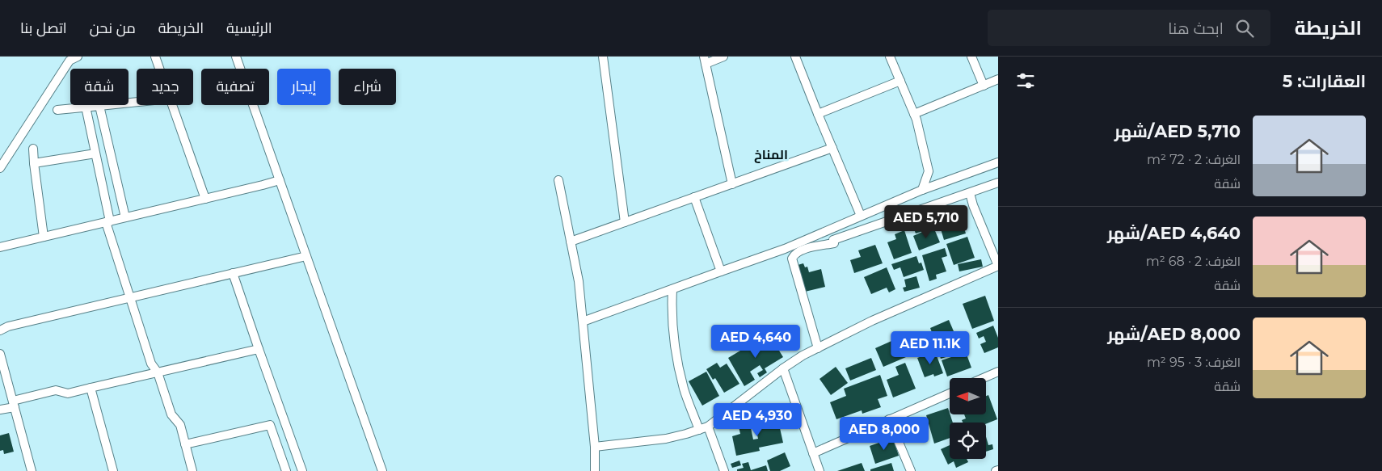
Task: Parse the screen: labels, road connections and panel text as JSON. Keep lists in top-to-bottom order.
{
  "districts": ["المناخ"],
  "north": "left",
  "page": {
    "header": "الخريطة",
    "search": "ابحث هنا",
    "nav": [
      "الرئيسية",
      "الخريطة",
      "من نحن",
      "اتصل بنا"
    ],
    "heading": "العقارات: 5",
    "chip": [
      "شراء",
      "إيجار",
      "تصفية",
      "جديد",
      "شقة"
    ],
    "list": [
      {
        "name": "AED 5,710/شهر",
        "note": "الغرف: 2 · 72 m² · شقة"
      },
      {
        "name": "AED 4,640/شهر",
        "note": "الغرف: 2 · 68 m² · شقة"
      },
      {
        "name": "AED 8,000/شهر",
        "note": "الغرف: 3 · 95 m² · شقة"
      }
    ],
    "price": [
      "AED 5,710",
      "AED 4,640",
      "AED 11.1K",
      "AED 4,930",
      "AED 8,000"
    ]
  }
}
